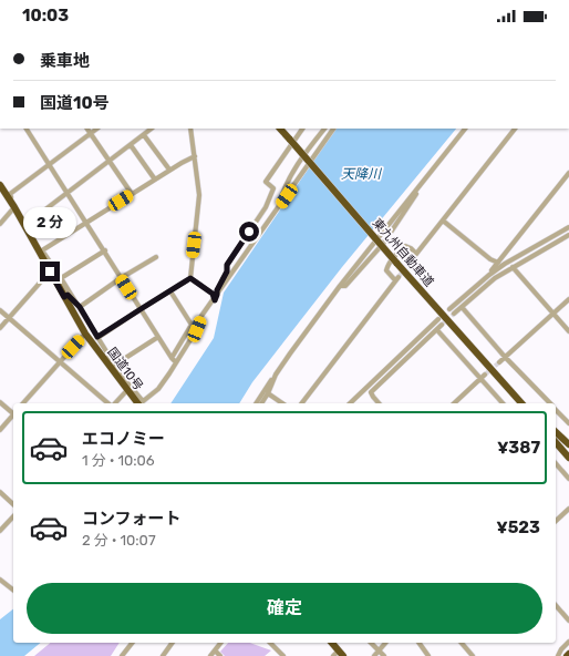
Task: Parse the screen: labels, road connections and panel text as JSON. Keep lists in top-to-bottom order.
{
  "streets": {
    "highway": ["東九州自動車道", "国道10号"]
  },
  "water": ["天降川"],
  "page": {
    "status": "10:03",
    "banner": ["乗車地", "国道10号"],
    "bubble": "2 分",
    "list": [
      {
        "name": "エコノミー",
        "note": "1 分 · 10:06",
        "value": "¥387"
      },
      {
        "name": "コンフォート",
        "note": "2 分 · 10:07",
        "value": "¥523"
      }
    ],
    "buttons": "確定"
  }
}
